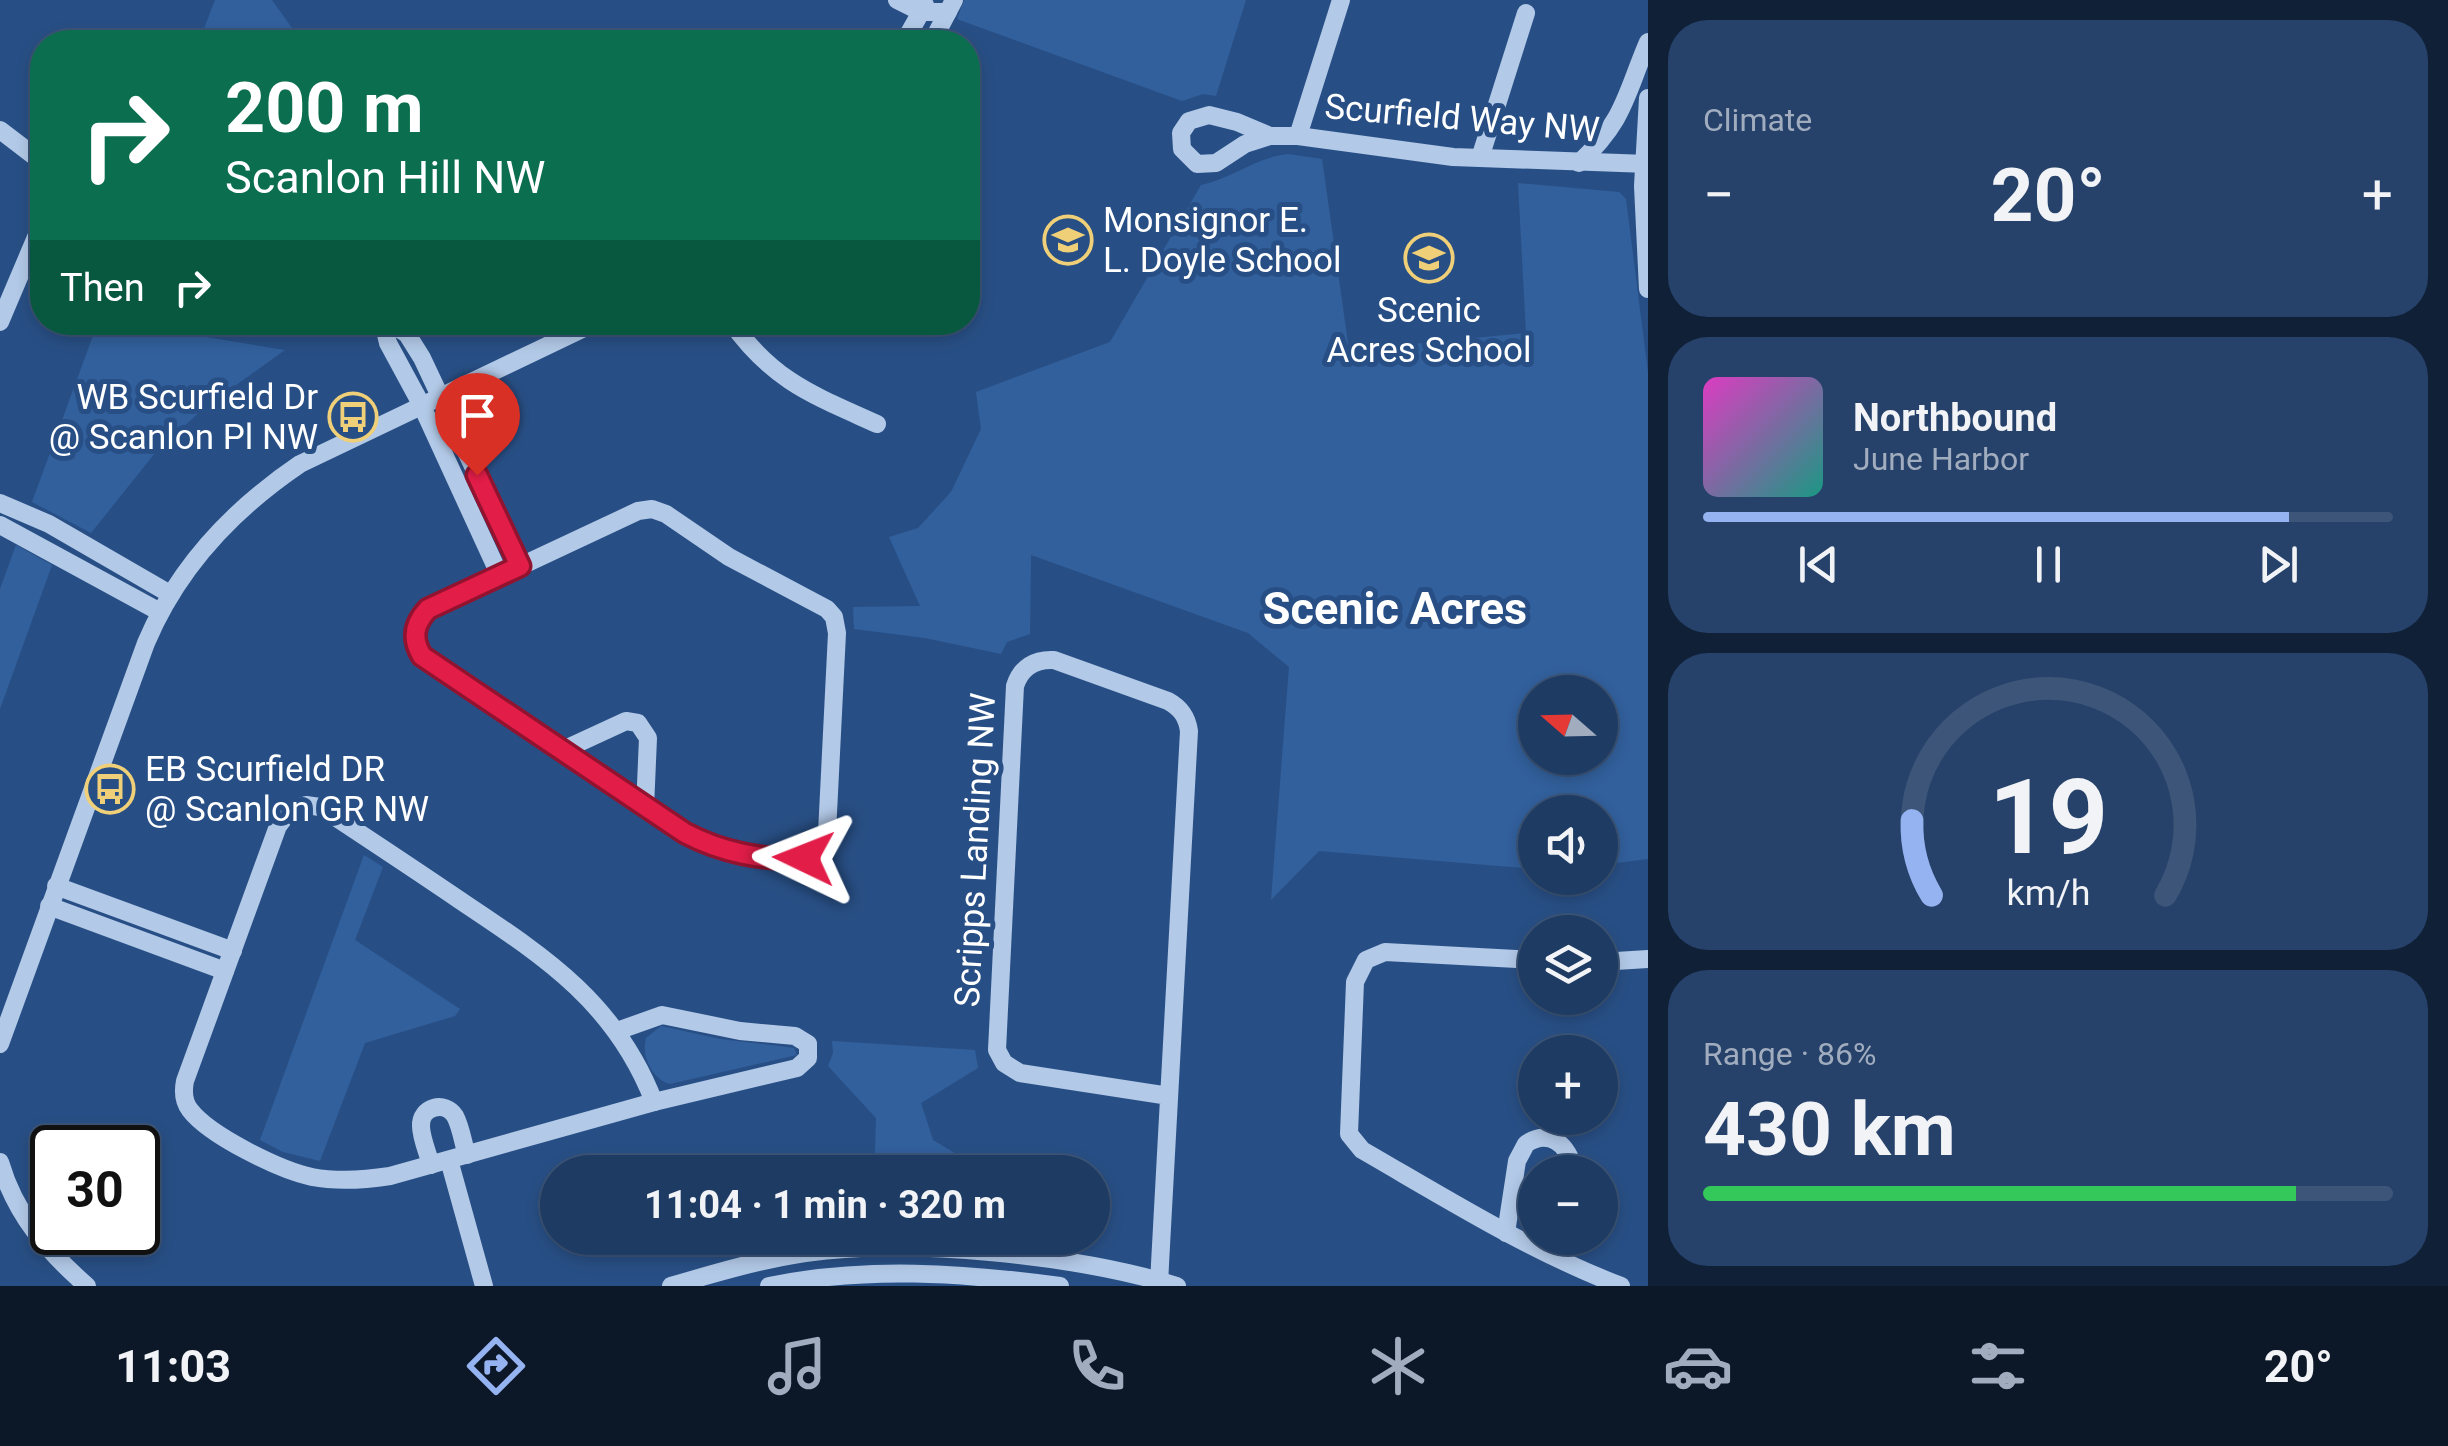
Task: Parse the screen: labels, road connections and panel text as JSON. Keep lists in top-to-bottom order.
{
  "streets": {
    "street": ["Scurfield Way NW", "Scripps Landing NW"]
  },
  "districts": ["Scenic Acres"],
  "places": {
    "school or university": ["Monsignor E. L. Doyle School", "Scenic Acres School"],
    "bus stop": ["WB Scurfield Dr @ Scanlon Pl NW", "EB Scurfield DR @ Scanlon GR NW"]
  },
  "north": "left",
  "page": {
    "tile": [
      "Climate",
      ["Range · 86%", "430 km"]
    ],
    "turn": ["200 m", "Scanlon Hill NW"],
    "heat": ["−", "20°", "+"],
    "then": "Then",
    "song": ["Northbound", "June Harbor"],
    "map_buttons": ["+", "−"],
    "limit": "30",
    "trip": "11:04 · 1 min · 320 m",
    "tabs": ["11:03", "20°"],
    "gauge": ["19", "km/h"]
  }
}
